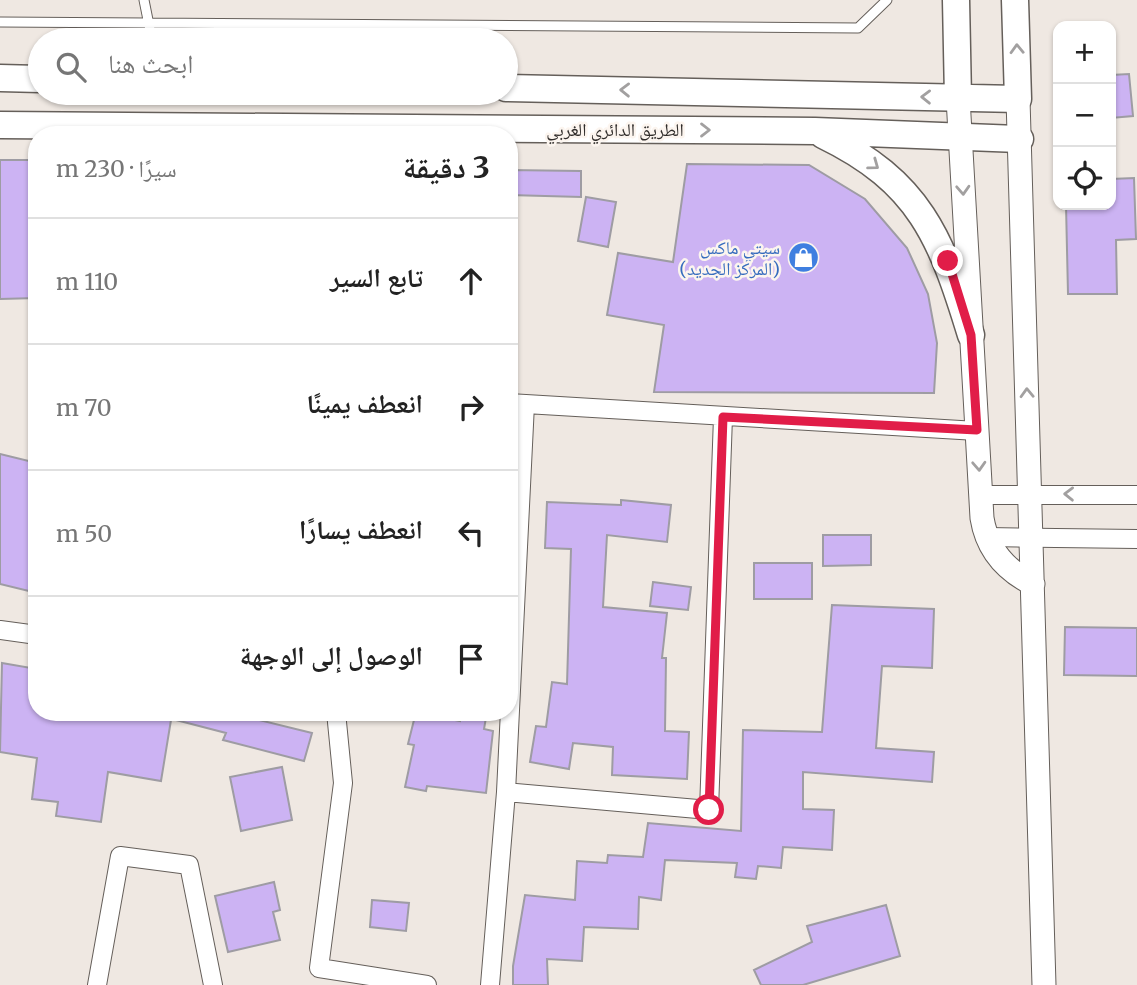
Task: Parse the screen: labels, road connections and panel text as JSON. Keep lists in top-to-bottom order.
{
  "streets": {
    "main road": ["الطريق الدائري الغربي"]
  },
  "places": {
    "shop": ["سيتي ماكس (المركز الجديد)"]
  },
  "page": {
    "map_buttons": ["+", "−"],
    "search": "ابحث هنا",
    "heading": ["3 دقيقة", "سيرًا · 230 m"],
    "list": [
      ["تابع السير", "110 m"],
      ["انعطف يمينًا", "70 m"],
      ["انعطف يسارًا", "50 m"],
      "الوصول إلى الوجهة"
    ]
  }
}
